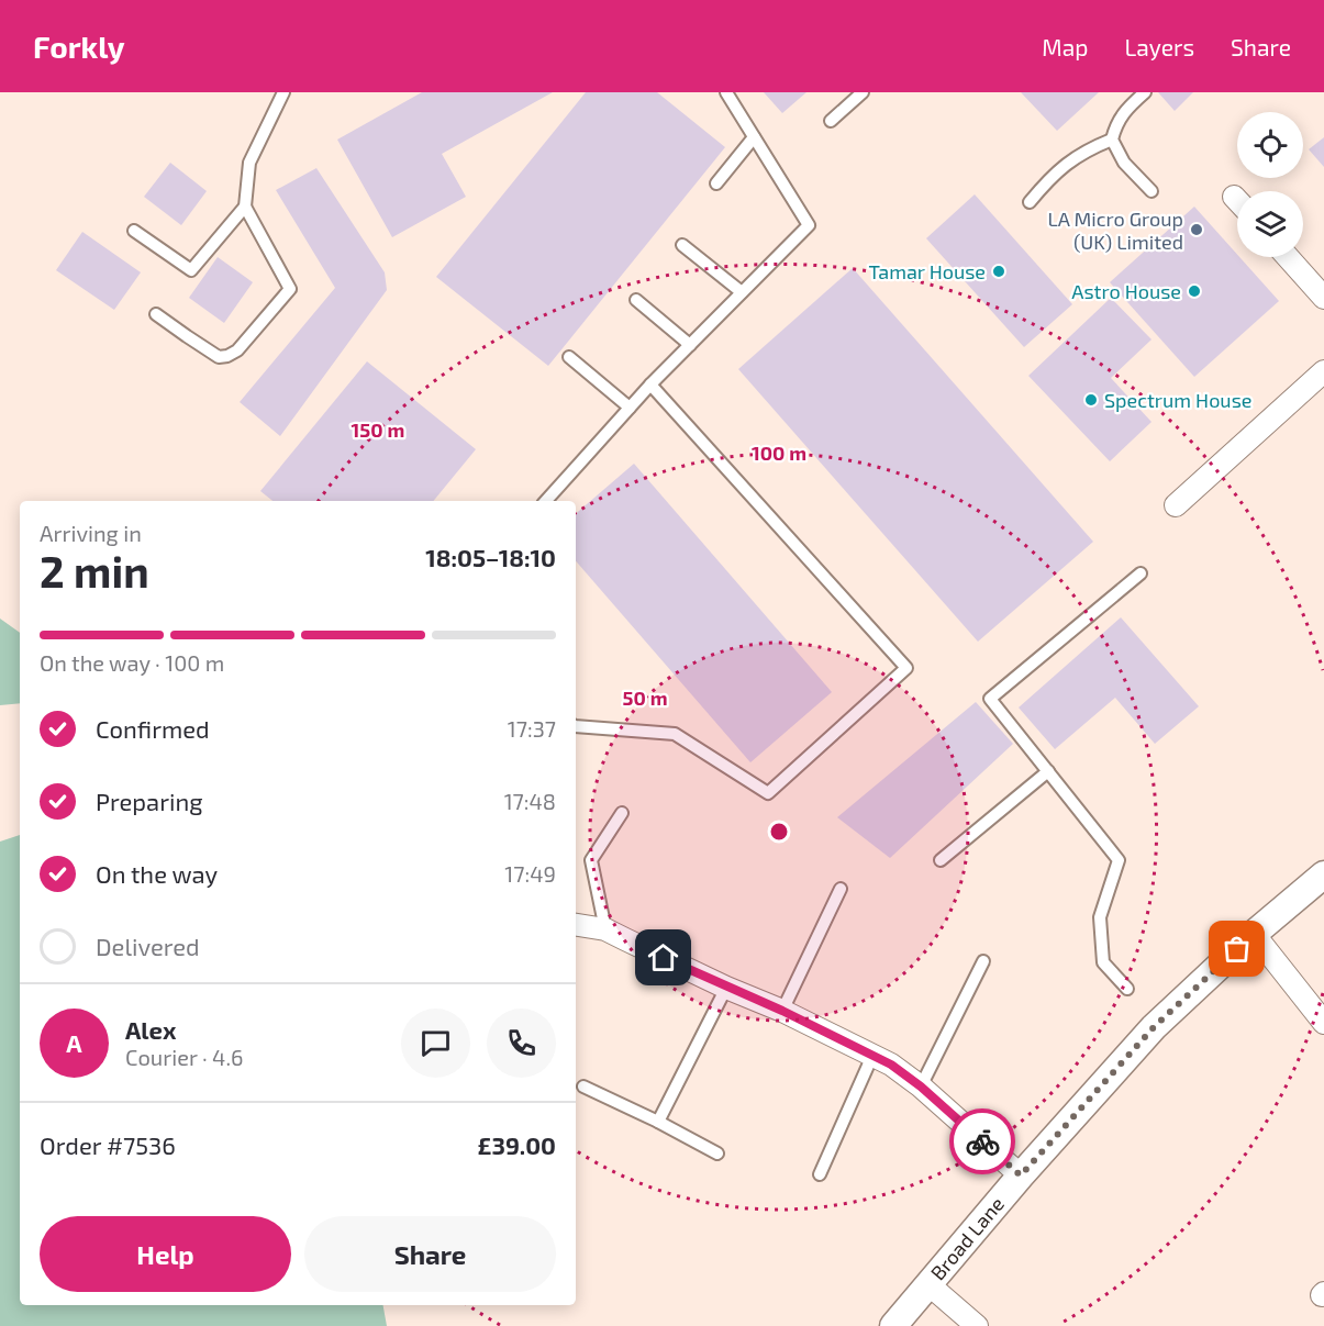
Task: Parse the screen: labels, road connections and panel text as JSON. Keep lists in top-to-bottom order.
{
  "streets": {
    "street": ["Broad Lane"]
  },
  "places": [
    "LA Micro Group (UK) Limited",
    "Tamar House",
    "Astro House",
    "Spectrum House"
  ],
  "page": {
    "header": "Forkly",
    "nav": ["Map", "Layers", "Share"],
    "heading": ["2 min", "Arriving in", "18:05–18:10"],
    "panel": [
      "Alex",
      "Courier · 4.6",
      "Order #7536",
      "£39.00"
    ],
    "bar": "On the way · 100 m",
    "list": [
      ["Confirmed", "17:37"],
      ["Preparing", "17:48"],
      ["On the way", "17:49"],
      "Delivered"
    ],
    "round": "A",
    "buttons": ["Help", "Share"]
  },
  "rings": ["150 m", "100 m", "50 m"]
}
